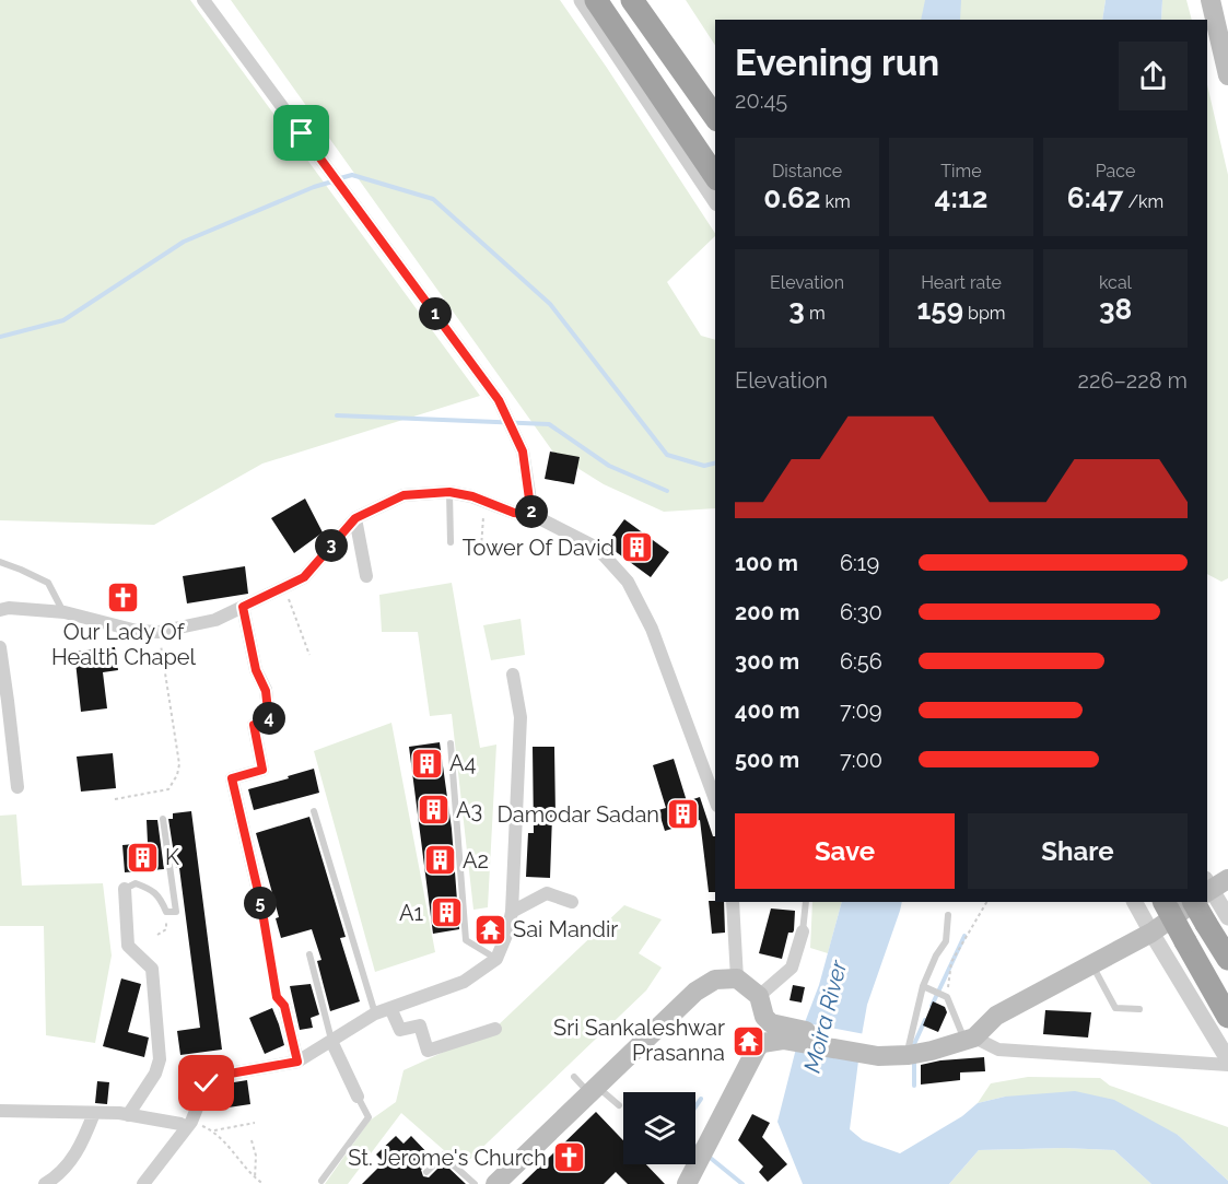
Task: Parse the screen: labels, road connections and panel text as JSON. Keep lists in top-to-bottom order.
{
  "water": ["Moira River"],
  "places": {
    "building": [
      "Tower Of David",
      "A4",
      "A3",
      "Damodar Sadan",
      "K",
      "A2",
      "A1"
    ],
    "church": ["Our Lady Of Health Chapel", "St. Jerome's Church"],
    "temple": ["Sai Mandir", "Sri Sankaleshwar Prasanna"]
  },
  "page": {
    "heading": ["Evening run", "20:45"],
    "stats": [
      ["Distance", "0.62 km"],
      ["Time", "4:12"],
      ["Pace", "6:47 /km"],
      ["Elevation", "3 m"],
      ["Heart rate", "159 bpm"],
      ["kcal", "38"]
    ],
    "pins": [
      "1",
      "2",
      "3",
      "4",
      "5"
    ],
    "chart": ["Elevation", "226–228 m"],
    "list": [
      {
        "name": "100 m",
        "note": "6:19"
      },
      {
        "name": "200 m",
        "note": "6:30"
      },
      {
        "name": "300 m",
        "note": "6:56"
      },
      {
        "name": "400 m",
        "note": "7:09"
      },
      {
        "name": "500 m",
        "note": "7:00"
      }
    ],
    "buttons": ["Save", "Share"]
  }
}
